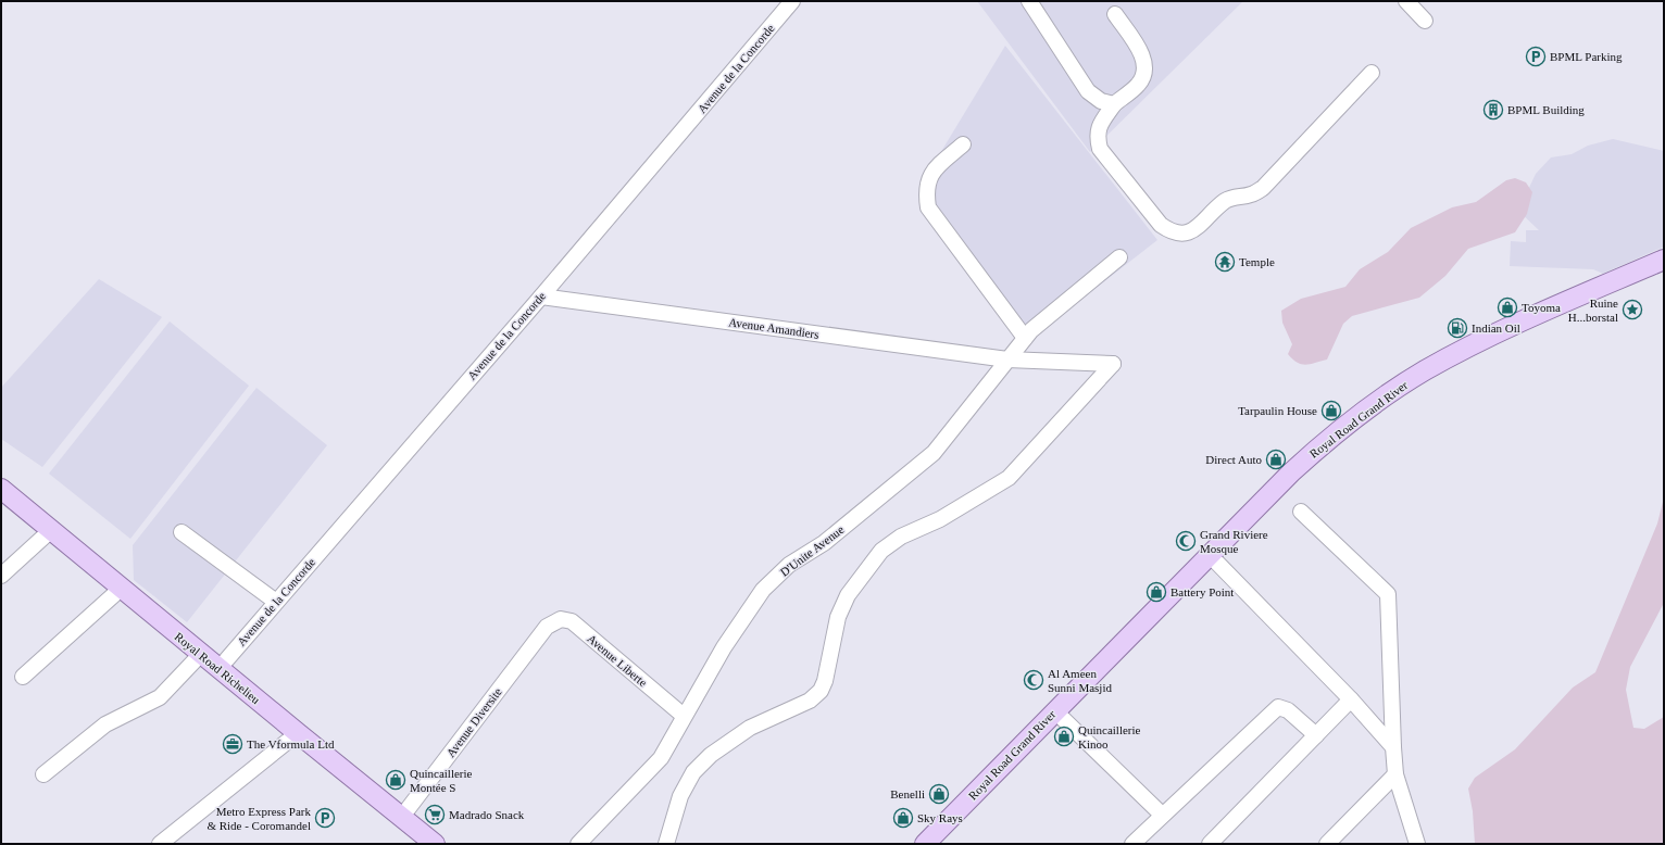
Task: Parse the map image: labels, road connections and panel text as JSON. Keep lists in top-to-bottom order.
{
  "streets": {
    "main road": ["Royal Road Grand River", "Royal Road Richelieu"],
    "street": [
      "Avenue de la Concorde",
      "Avenue Amandiers",
      "D'Unite Avenue",
      "Avenue Liberte",
      "Avenue Diversite"
    ]
  },
  "crossings": [
    ["Avenue de la Concorde", "Avenue Amandiers"],
    ["Avenue de la Concorde", "Royal Road Richelieu"],
    ["Avenue Amandiers", "D'Unite Avenue"],
    ["D'Unite Avenue", "Avenue Liberte"],
    ["Avenue Liberte", "Avenue Diversite"],
    ["Royal Road Richelieu", "Avenue Diversite"]
  ],
  "places": {
    "parking": ["BPML Parking", "Metro Express Park & Ride - Coromandel"],
    "building": ["BPML Building"],
    "temple": ["Temple"],
    "shop": [
      "Toyoma",
      "Tarpaulin House",
      "Direct Auto",
      "Battery Point",
      "Quincaillerie Kinoo",
      "Quincaillerie Montée S",
      "Benelli",
      "Sky Rays"
    ],
    "place": ["Ruine H...borstal"],
    "fuel station": ["Indian Oil"],
    "mosque": ["Grand Riviere Mosque", "Al Ameen Sunni Masjid"],
    "office": ["The Vformula Ltd"],
    "supermarket": ["Madrado Snack"]
  }
}
